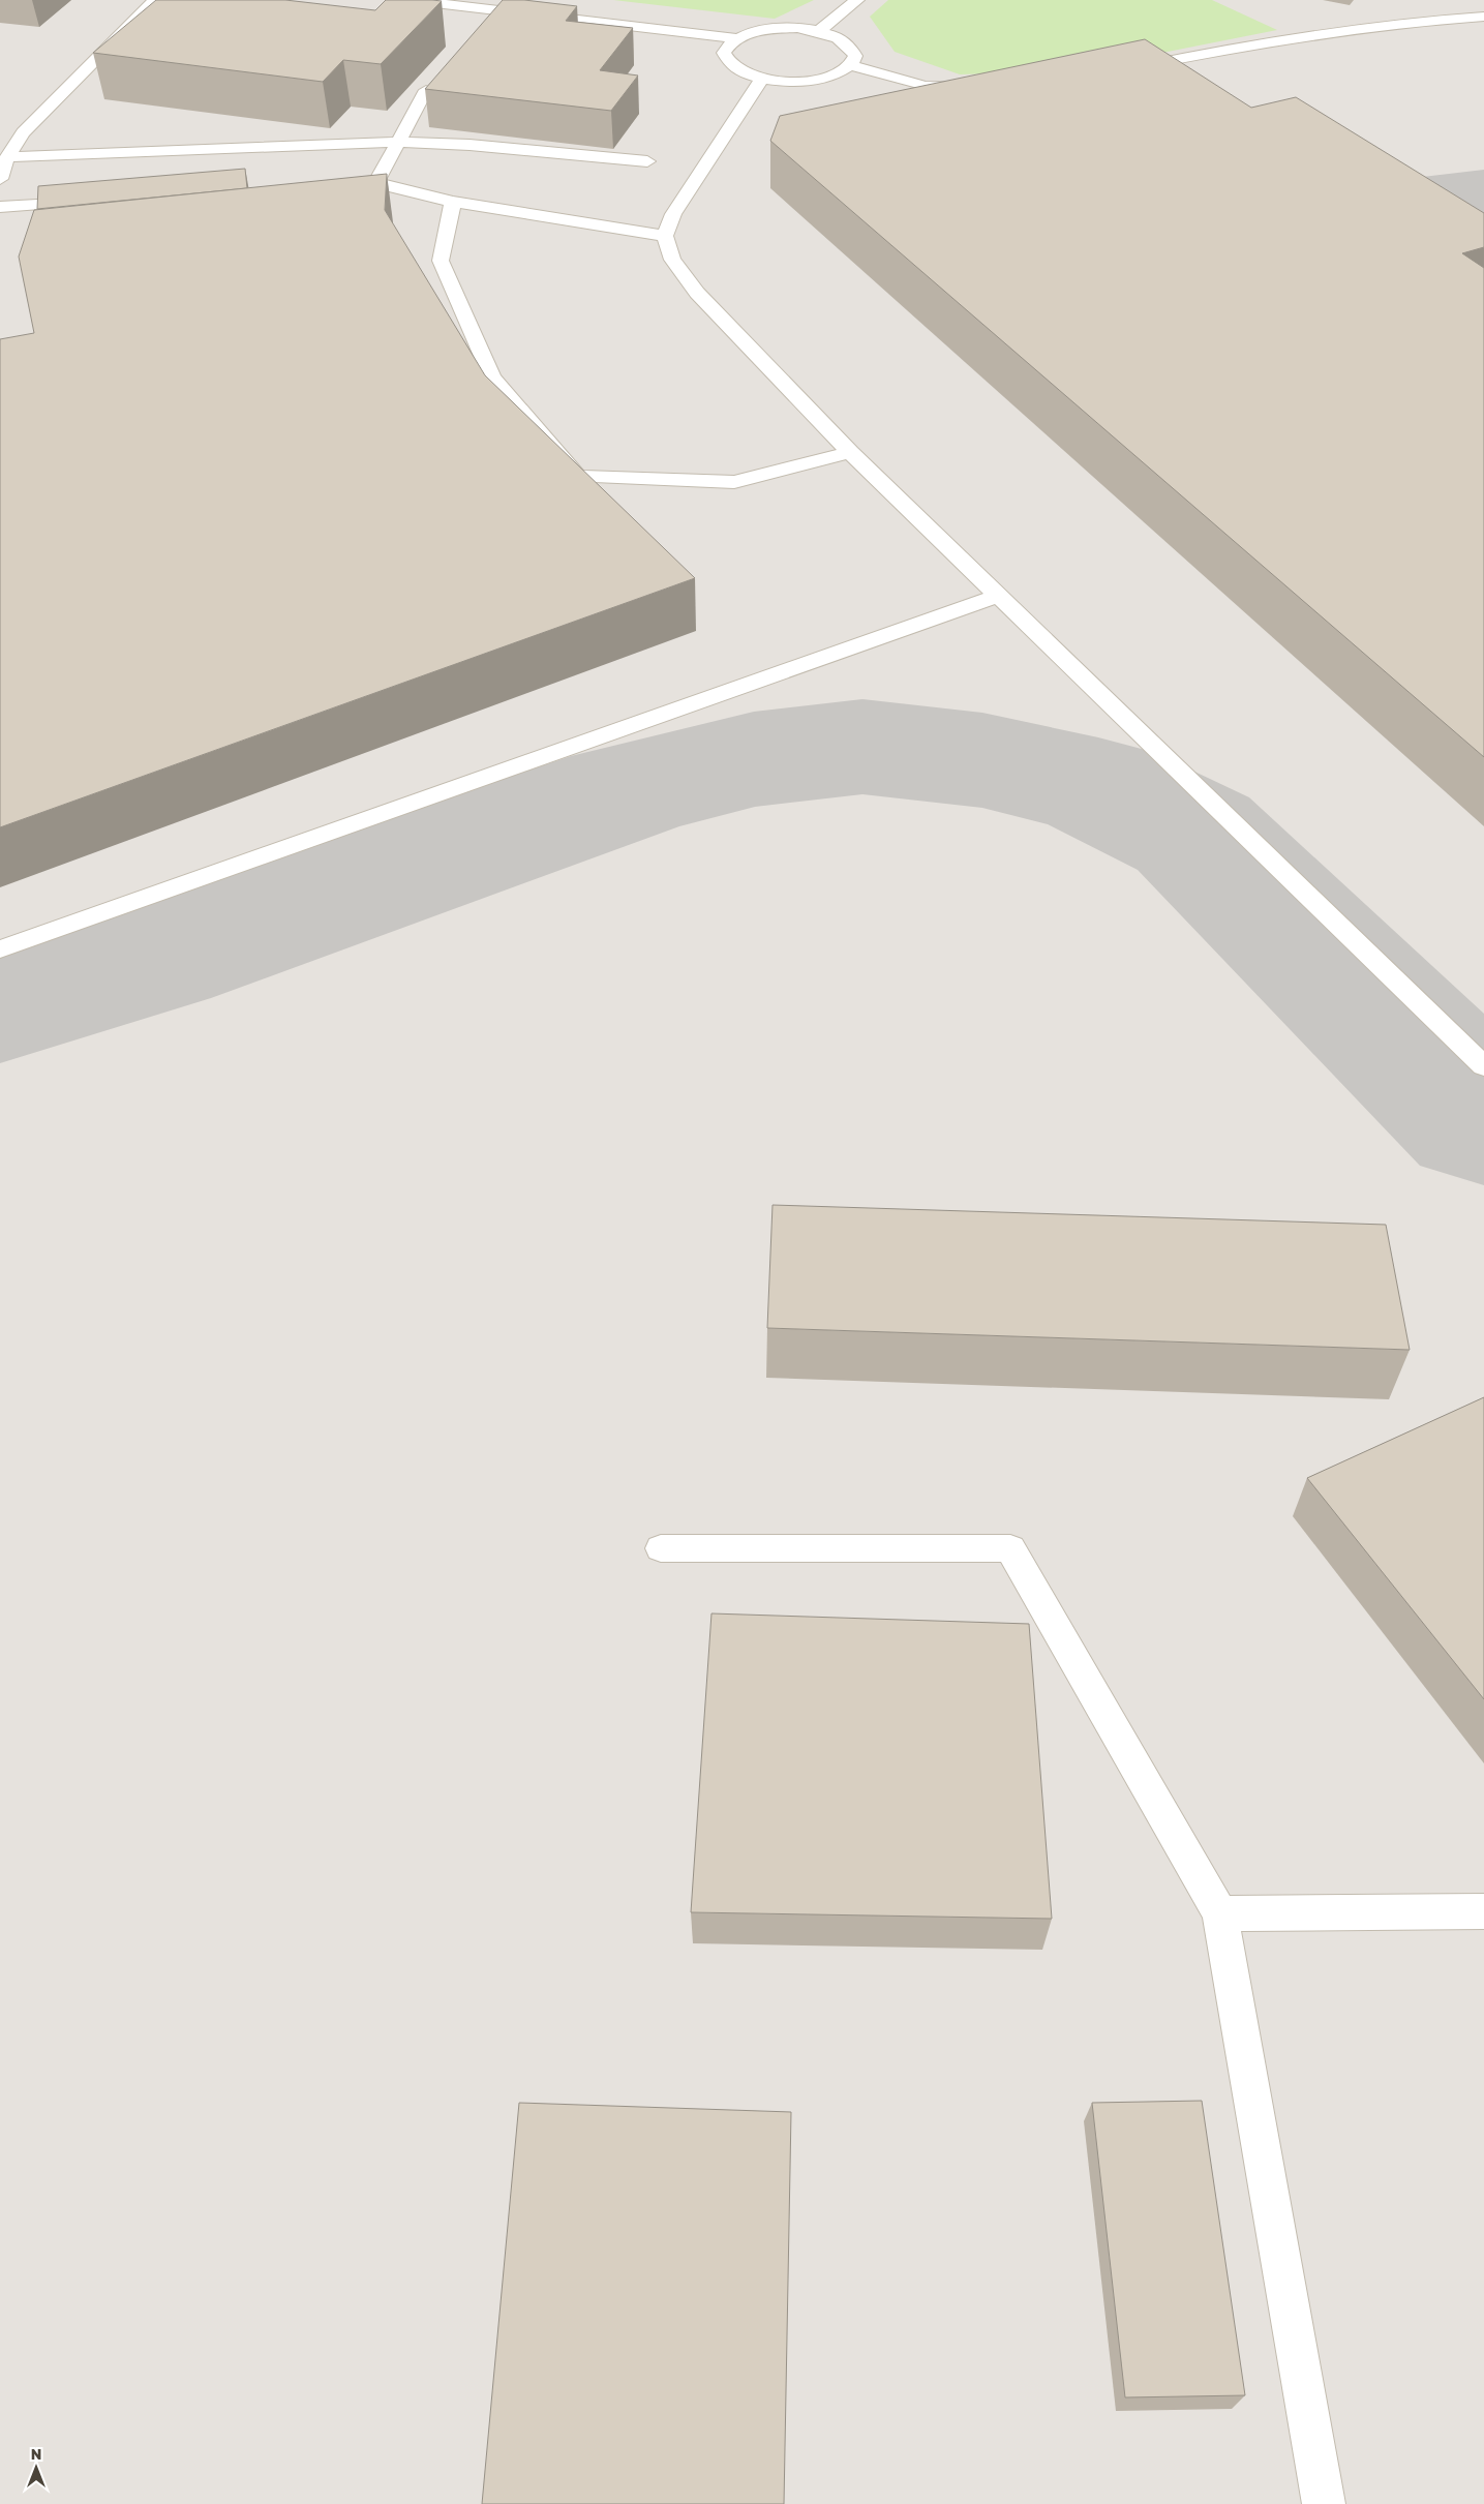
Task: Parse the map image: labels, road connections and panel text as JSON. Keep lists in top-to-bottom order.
{
  "north": "top"
}
